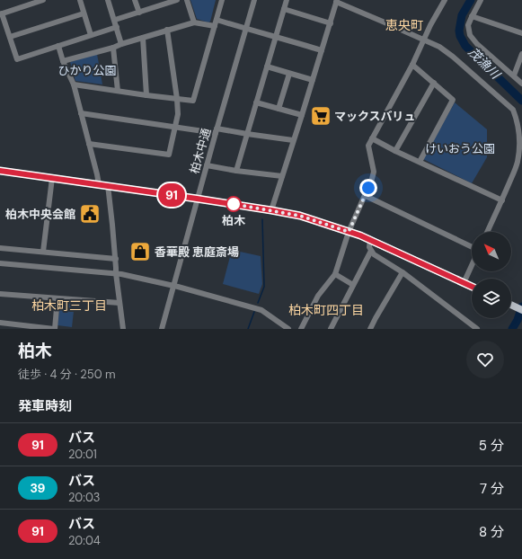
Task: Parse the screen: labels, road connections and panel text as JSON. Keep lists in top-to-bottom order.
{
  "streets": {
    "street": ["柏木中通"]
  },
  "districts": ["恵央町", "柏木町三丁目", "柏木町四丁目"],
  "water": ["茂漁川"],
  "parks": ["ひかり公園", "けいおう公園"],
  "places": {
    "supermarket": ["マックスバリュ"],
    "other": ["柏木"],
    "public building": ["柏木中央会館"],
    "shop": ["香華殿 恵庭斎場"]
  },
  "lines": ["bus line 91"],
  "north": "top left",
  "page": {
    "on_map": "91",
    "heading": [
      ["柏木", "徒歩 · 4 分 · 250 m"],
      "発車時刻"
    ],
    "list": [
      {
        "mark": "91",
        "name": "バス",
        "note": "20:01",
        "value": "5 分"
      },
      {
        "mark": "39",
        "name": "バス",
        "note": "20:03",
        "value": "7 分"
      },
      {
        "mark": "91",
        "name": "バス",
        "note": "20:04",
        "value": "8 分"
      }
    ]
  }
}
